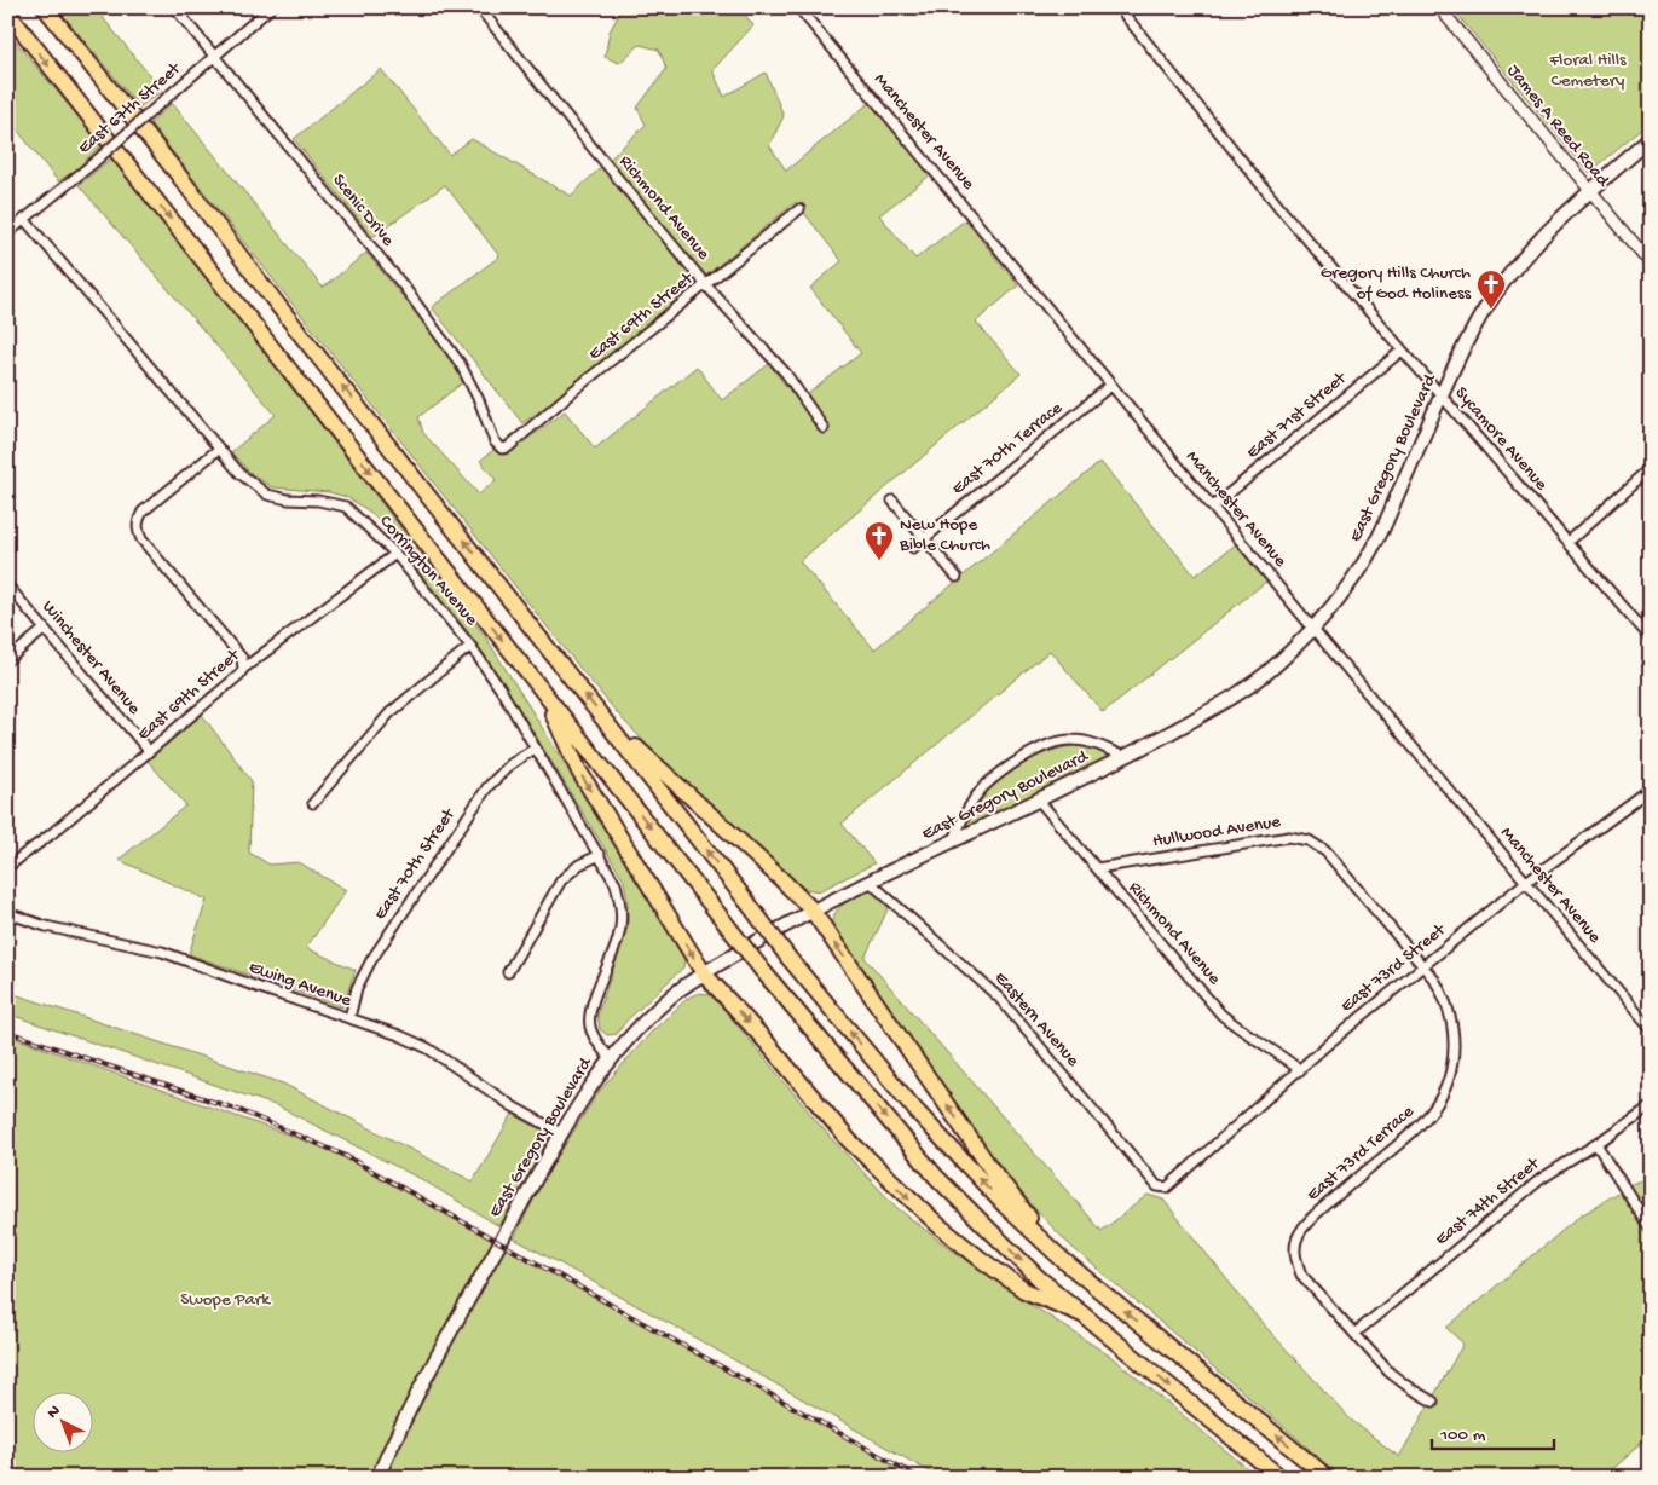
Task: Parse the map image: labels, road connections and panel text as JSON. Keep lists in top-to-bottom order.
{
  "streets": {
    "main road": ["East Gregory Boulevard"],
    "street": [
      "East 67th Street",
      "James A Reed Road",
      "Manchester Avenue",
      "Richmond Avenue",
      "Scenic Drive",
      "East 69th Street",
      "East 71st Street",
      "Sycamore Avenue",
      "East 70th Terrace",
      "Corrington Avenue",
      "Winchester Avenue",
      "Hullwood Avenue",
      "East 70th Street",
      "East 73rd Street",
      "Ewing Avenue",
      "Eastern Avenue",
      "East 73rd Terrace",
      "East 74th Street"
    ]
  },
  "crossings": [
    ["East 67th Street", "Scenic Drive"],
    ["East 67th Street", "Corrington Avenue"],
    ["James A Reed Road", "East Gregory Boulevard"],
    ["Manchester Avenue", "East 71st Street"],
    ["Manchester Avenue", "East 70th Terrace"],
    ["Manchester Avenue", "East Gregory Boulevard"],
    ["Manchester Avenue", "East 73rd Street"],
    ["Richmond Avenue", "East 69th Street"],
    ["Richmond Avenue", "East Gregory Boulevard"],
    ["Richmond Avenue", "Hullwood Avenue"],
    ["Richmond Avenue", "East 73rd Street"],
    ["Scenic Drive", "East 69th Street"],
    ["East 69th Street", "Corrington Avenue"],
    ["East 69th Street", "Winchester Avenue"],
    ["East 71st Street", "Sycamore Avenue"],
    ["Sycamore Avenue", "East Gregory Boulevard"],
    ["East Gregory Boulevard", "Corrington Avenue"],
    ["East Gregory Boulevard", "Ewing Avenue"],
    ["East Gregory Boulevard", "Eastern Avenue"],
    ["Corrington Avenue", "East 70th Street"],
    ["Hullwood Avenue", "East 73rd Street"],
    ["Hullwood Avenue", "East 73rd Terrace"],
    ["East 70th Street", "Ewing Avenue"],
    ["East 73rd Street", "Eastern Avenue"],
    ["East 73rd Terrace", "East 74th Street"]
  ],
  "parks": ["Floral Hills Cemetery", "Swope Park"],
  "places": {
    "church": ["Gregory Hills Church of God Holiness", "New Hope Bible Church"]
  },
  "scale_bar": "100 m",
  "north": "top left"
}
